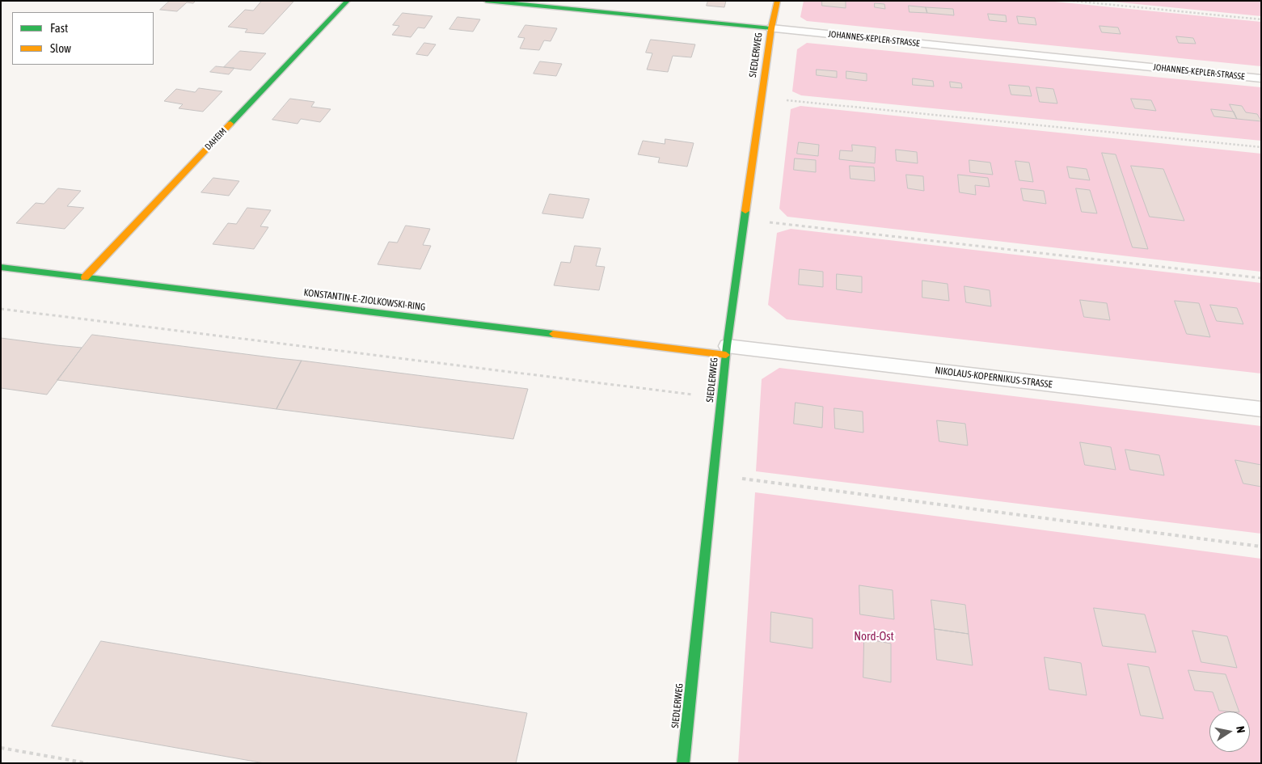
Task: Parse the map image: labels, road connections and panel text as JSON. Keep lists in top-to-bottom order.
{
  "streets": {
    "street": [
      "JOHANNES-KEPLER-STRASSE",
      "SIEDLERWEG",
      "DAHEIM",
      "KONSTANTIN-E.-ZIOLKOWSKI-RING"
    ],
    "lane": ["NIKOLAUS-KOPERNIKUS-STRASSE"]
  },
  "crossings": [
    ["JOHANNES-KEPLER-STRASSE", "SIEDLERWEG"],
    ["SIEDLERWEG", "KONSTANTIN-E.-ZIOLKOWSKI-RING"],
    ["SIEDLERWEG", "NIKOLAUS-KOPERNIKUS-STRASSE"],
    ["DAHEIM", "KONSTANTIN-E.-ZIOLKOWSKI-RING"],
    ["KONSTANTIN-E.-ZIOLKOWSKI-RING", "NIKOLAUS-KOPERNIKUS-STRASSE"]
  ],
  "parks": ["Nord-Ost"],
  "legend": ["Fast", "Slow"],
  "north": "right"
}
